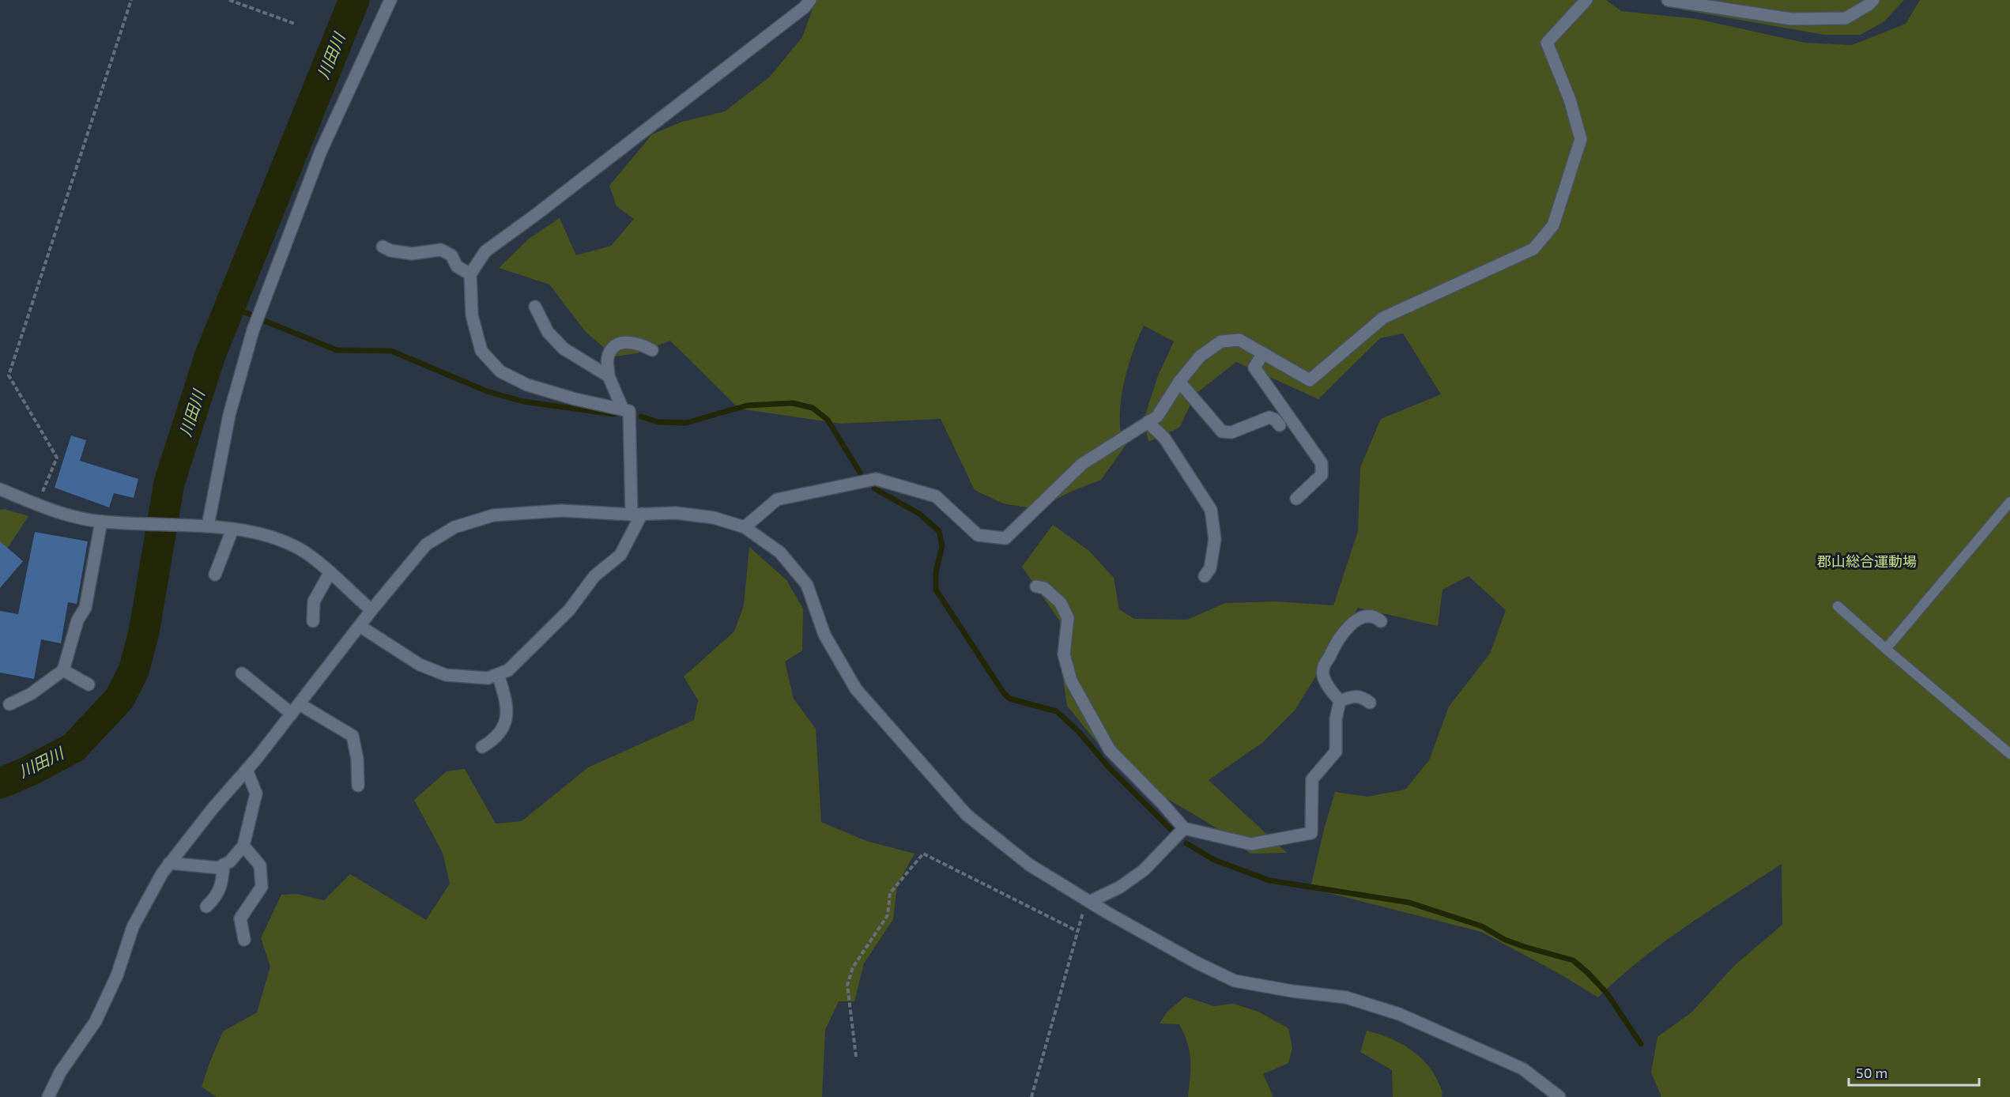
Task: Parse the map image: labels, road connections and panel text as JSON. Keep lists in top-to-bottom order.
{
  "water": ["川田川"],
  "parks": ["郡山総合運動場"],
  "scale_bar": "50 m"
}
